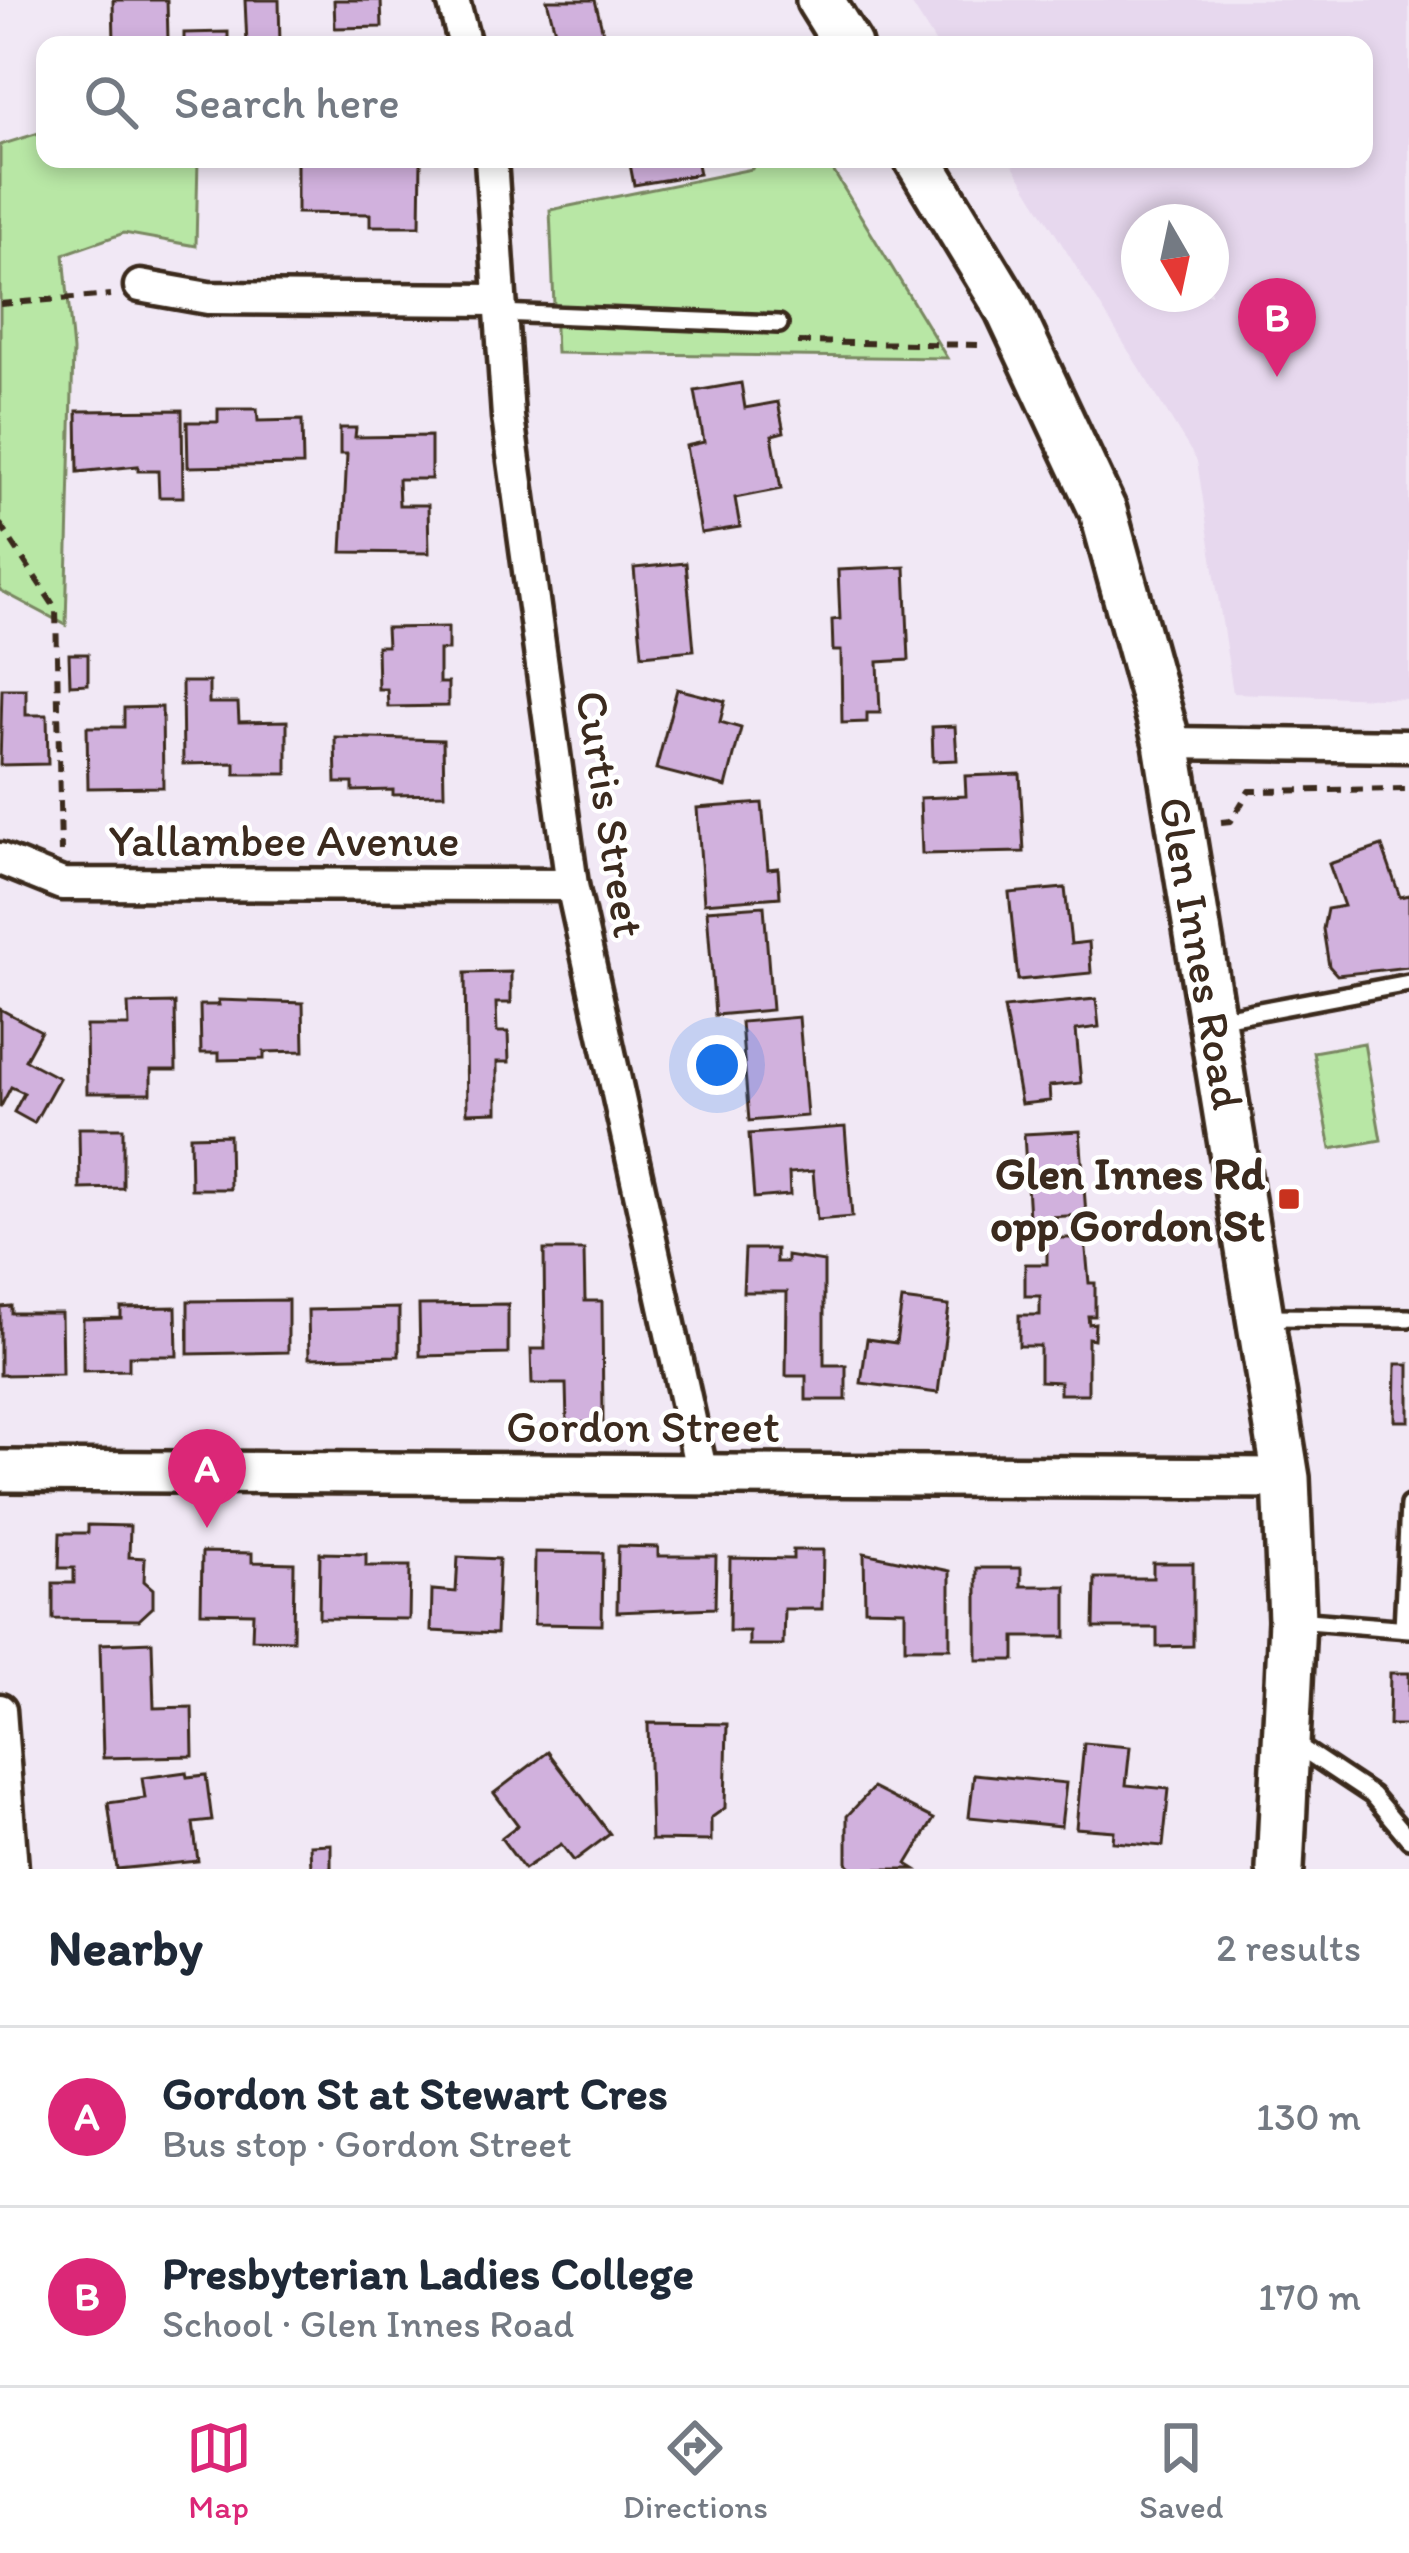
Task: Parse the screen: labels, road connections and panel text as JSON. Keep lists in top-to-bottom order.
{
  "streets": {
    "main road": ["Glen Innes Road"],
    "street": ["Curtis Street", "Yallambee Avenue", "Gordon Street"]
  },
  "crossings": [
    ["Curtis Street", "Yallambee Avenue"],
    ["Curtis Street", "Gordon Street"],
    ["Glen Innes Road", "Gordon Street"]
  ],
  "places": {
    "transit": ["Glen Innes Rd opp Gordon St"]
  },
  "north": "bottom",
  "page": {
    "search": "Search here",
    "pins": ["B", "A"],
    "heading": ["Nearby", "2 results"],
    "list": [
      {
        "mark": "A",
        "name": "Gordon St at Stewart Cres",
        "note": "Bus stop · Gordon Street",
        "value": "130 m"
      },
      {
        "mark": "B",
        "name": "Presbyterian Ladies College",
        "note": "School · Glen Innes Road",
        "value": "170 m"
      }
    ],
    "nav": ["Map", "Directions", "Saved"]
  }
}
